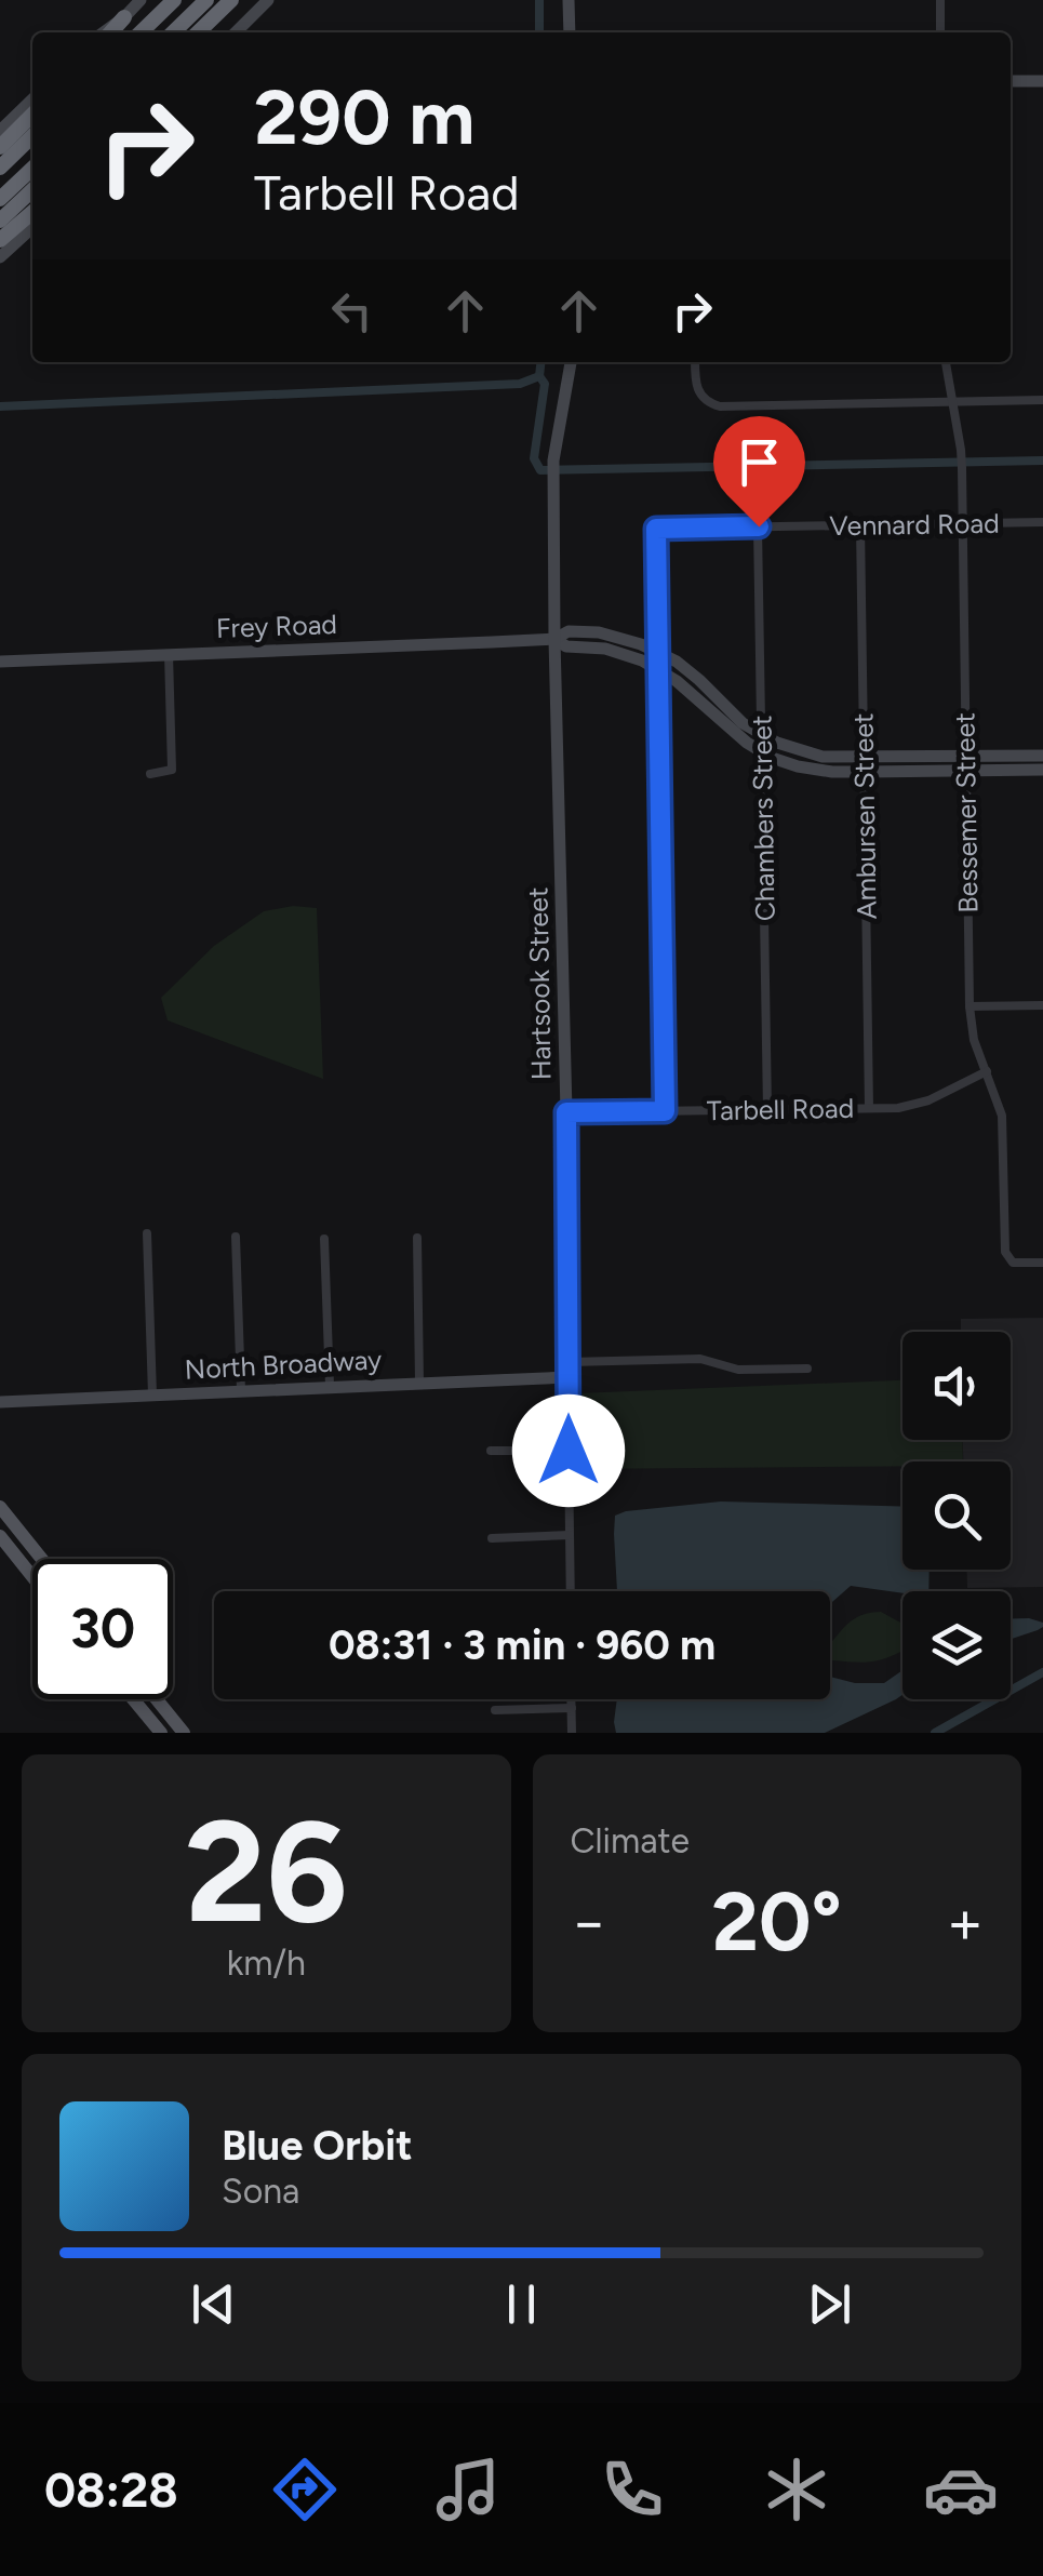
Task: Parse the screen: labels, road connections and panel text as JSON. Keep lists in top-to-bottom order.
{
  "streets": {
    "street": [
      "Vennard Road",
      "Frey Road",
      "Bessemer Street",
      "Ambursen Street",
      "Chambers Street",
      "Hartsook Street",
      "Tarbell Road",
      "North Broadway"
    ]
  },
  "crossings": [
    ["Vennard Road", "Frey Road"],
    ["Vennard Road", "Bessemer Street"],
    ["Vennard Road", "Ambursen Street"],
    ["Vennard Road", "Chambers Street"],
    ["Frey Road", "Bessemer Street"],
    ["Frey Road", "Ambursen Street"],
    ["Frey Road", "Chambers Street"],
    ["Frey Road", "Hartsook Street"],
    ["Bessemer Street", "Tarbell Road"],
    ["Ambursen Street", "Tarbell Road"],
    ["Chambers Street", "Tarbell Road"],
    ["Hartsook Street", "Tarbell Road"],
    ["Hartsook Street", "North Broadway"]
  ],
  "page": {
    "turn": ["290 m", "Tarbell Road"],
    "limit": "30",
    "trip": "08:31 · 3 min · 960 m",
    "tile": [
      ["26", "km/h"],
      "Climate"
    ],
    "heat": ["−", "20°", "+"],
    "song": ["Blue Orbit", "Sona"],
    "tabs": "08:28"
  }
}
